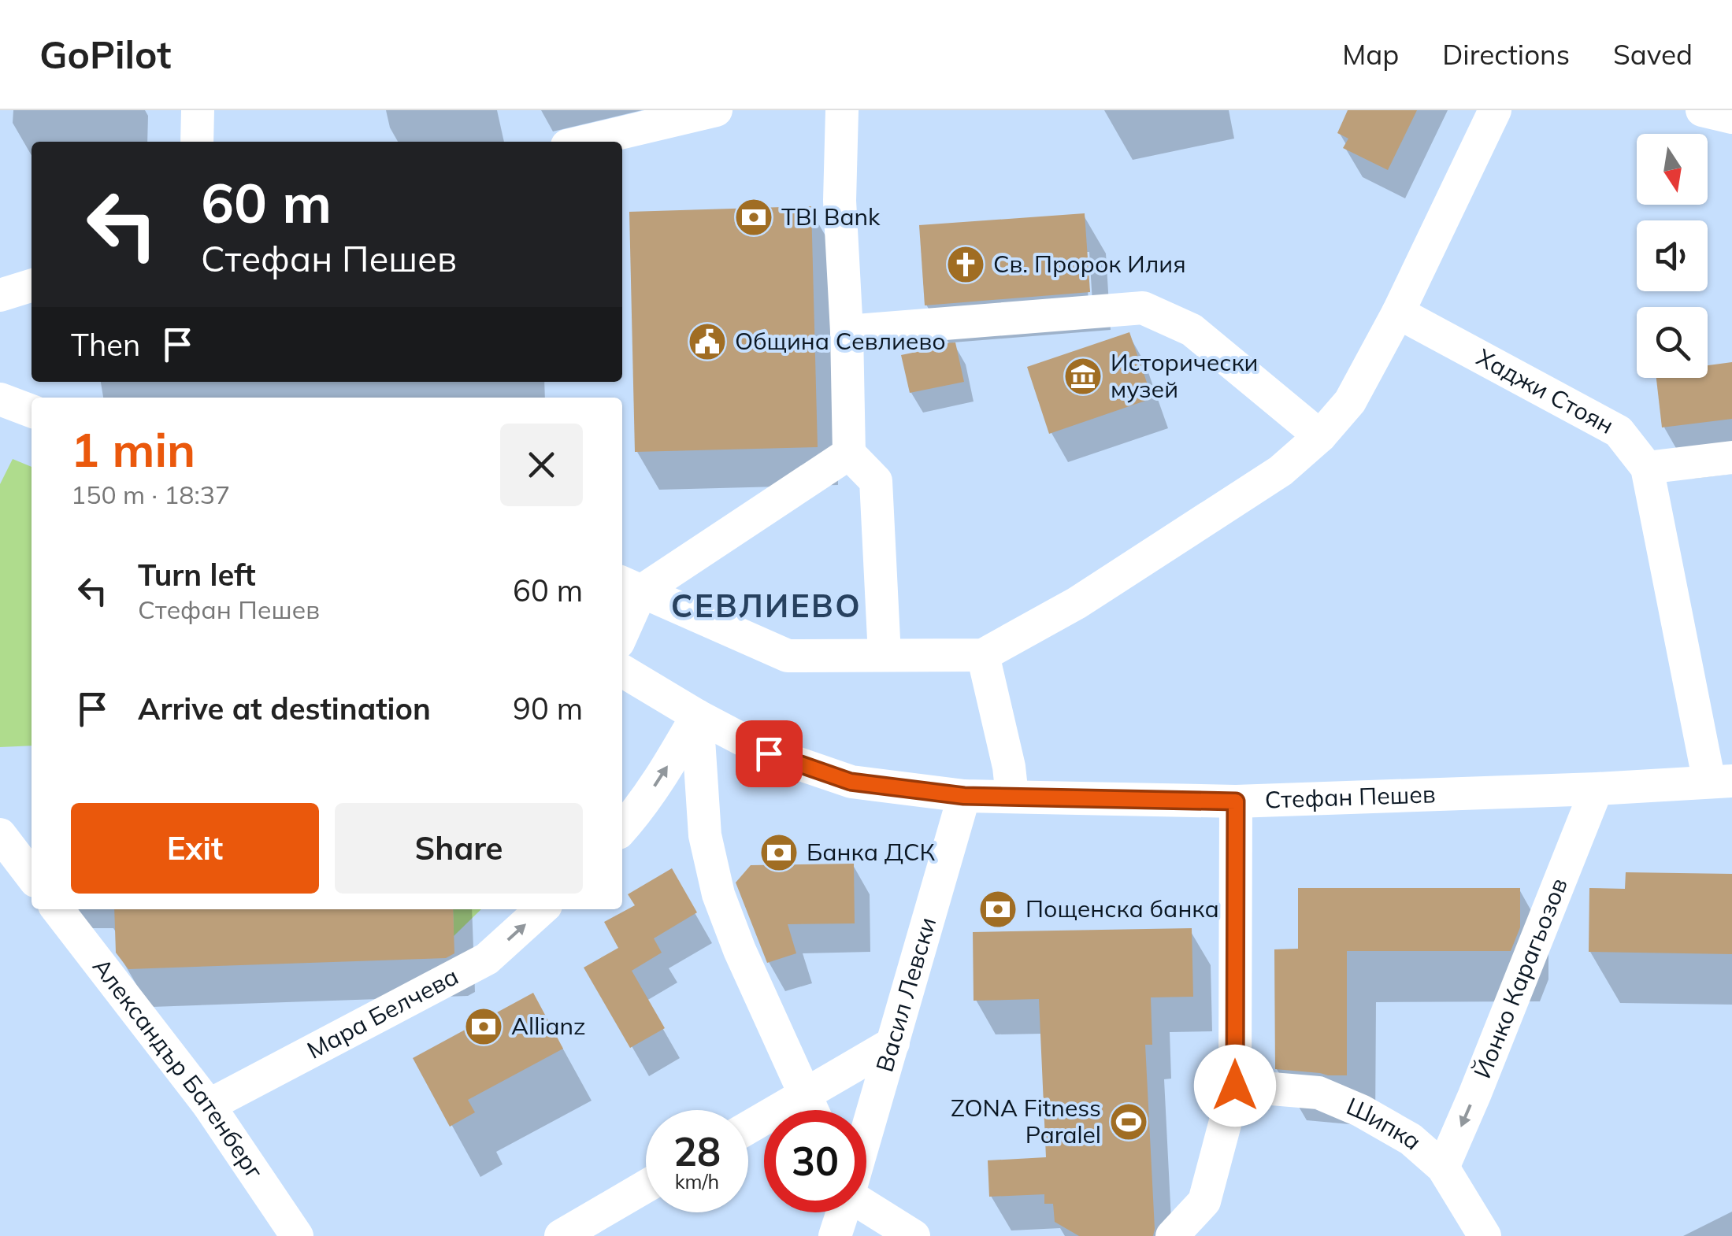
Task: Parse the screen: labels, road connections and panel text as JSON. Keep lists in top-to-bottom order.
{
  "streets": {
    "street": [
      "Хаджи Стоян",
      "Стефан Пешев",
      "Йонко Карагьозов",
      "Васил Левски",
      "Мара Белчева",
      "Александър Батенберг",
      "Шипка"
    ]
  },
  "crossings": [
    ["Стефан Пешев", "Йонко Карагьозов"],
    ["Стефан Пешев", "Васил Левски"],
    ["Йонко Карагьозов", "Шипка"],
    ["Мара Белчева", "Александър Батенберг"]
  ],
  "one_way": ["Мара Белчева"],
  "districts": ["СЕВЛИЕВО"],
  "places": {
    "bank": [
      "TBI Bank",
      "Банка ДСК",
      "Пощенска банка",
      "Allianz"
    ],
    "church": ["Св. Пророк Илия"],
    "public building": ["Община Севлиево"],
    "museum": ["Исторически музей"],
    "sports": ["ZONA Fitness Paralel"]
  },
  "north": "bottom",
  "page": {
    "header": "GoPilot",
    "nav": ["Map", "Directions", "Saved"],
    "turn": ["60 m", "Стефан Пешев"],
    "then": "Then",
    "heading": ["1 min", "150 m · 18:37"],
    "list": [
      {
        "name": "Turn left",
        "note": "Стефан Пешев",
        "value": "60 m"
      },
      {
        "name": "Arrive at destination",
        "value": "90 m"
      }
    ],
    "buttons": ["Exit", "Share"],
    "speed": "28 km/h",
    "limit": "30"
  }
}
